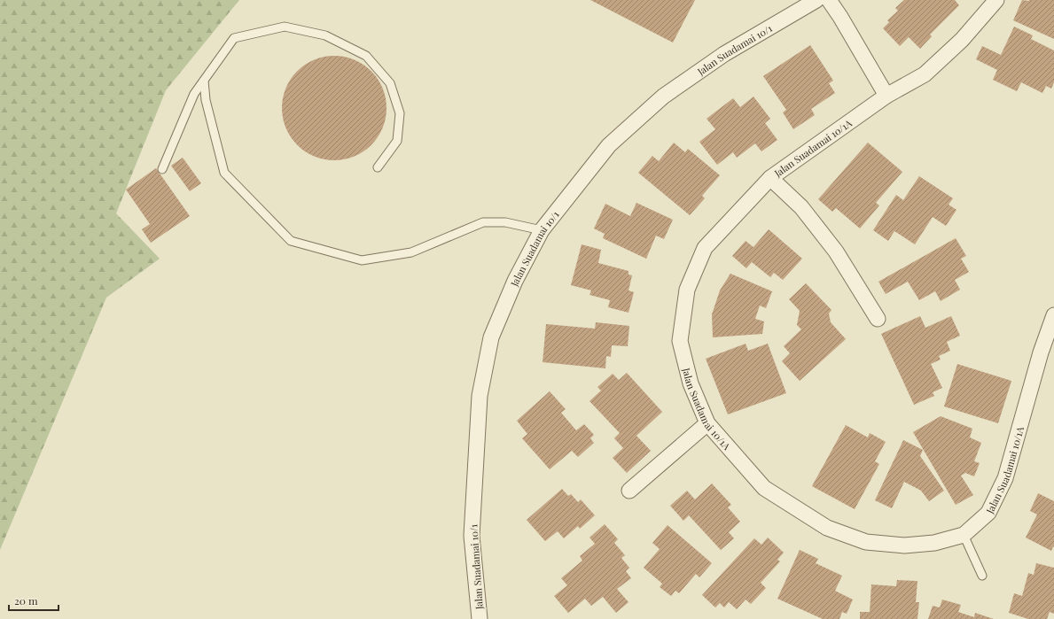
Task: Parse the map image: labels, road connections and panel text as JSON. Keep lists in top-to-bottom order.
{
  "streets": {
    "street": ["Jalan Suadamai 10/1", "Jalan Suadamai 10/1A"]
  },
  "scale_bar": "20 m"
}
